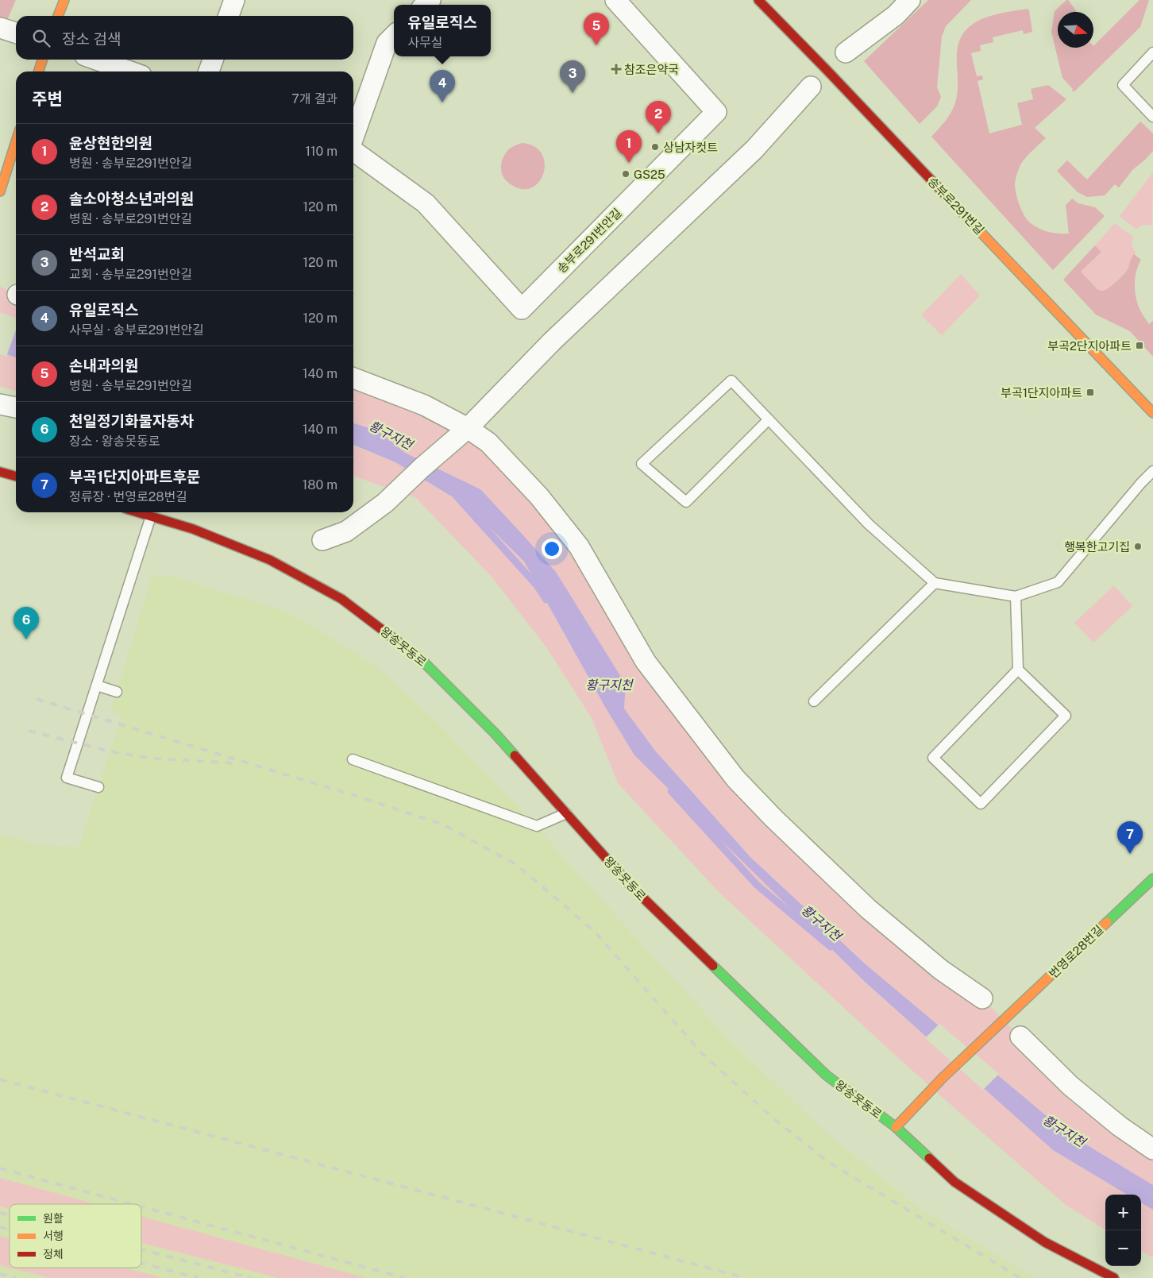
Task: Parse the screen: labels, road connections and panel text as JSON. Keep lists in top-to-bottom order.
{
  "streets": {
    "street": [
      "송부로291번길",
      "송부로291번안길",
      "왕송못동로",
      "번영로28번길"
    ]
  },
  "crossings": [
    ["왕송못동로", "번영로28번길"]
  ],
  "water": ["황구지천"],
  "places": {
    "health": ["참조은약국"],
    "other": ["상남자컷트", "GS25", "행복한고기집"],
    "transit": ["부곡2단지아파트", "부곡1단지아파트"]
  },
  "legend": ["원활", "서행", "정체"],
  "north": "right",
  "page": {
    "popup": ["유일로직스", "사무실"],
    "pins": [
      "5",
      "3",
      "4",
      "2",
      "1",
      "6",
      "7"
    ],
    "search": "장소 검색",
    "heading": ["주변", "7개 결과"],
    "list": [
      {
        "mark": "1",
        "name": "윤상현한의원",
        "note": "병원 · 송부로291번안길",
        "value": "110 m"
      },
      {
        "mark": "2",
        "name": "솔소아청소년과의원",
        "note": "병원 · 송부로291번안길",
        "value": "120 m"
      },
      {
        "mark": "3",
        "name": "반석교회",
        "note": "교회 · 송부로291번안길",
        "value": "120 m"
      },
      {
        "mark": "4",
        "name": "유일로직스",
        "note": "사무실 · 송부로291번안길",
        "value": "120 m"
      },
      {
        "mark": "5",
        "name": "손내과의원",
        "note": "병원 · 송부로291번안길",
        "value": "140 m"
      },
      {
        "mark": "6",
        "name": "천일정기화물자동차",
        "note": "장소 · 왕송못동로",
        "value": "140 m"
      },
      {
        "mark": "7",
        "name": "부곡1단지아파트후문",
        "note": "정류장 · 번영로28번길",
        "value": "180 m"
      }
    ],
    "map_buttons": ["+", "−"]
  }
}
